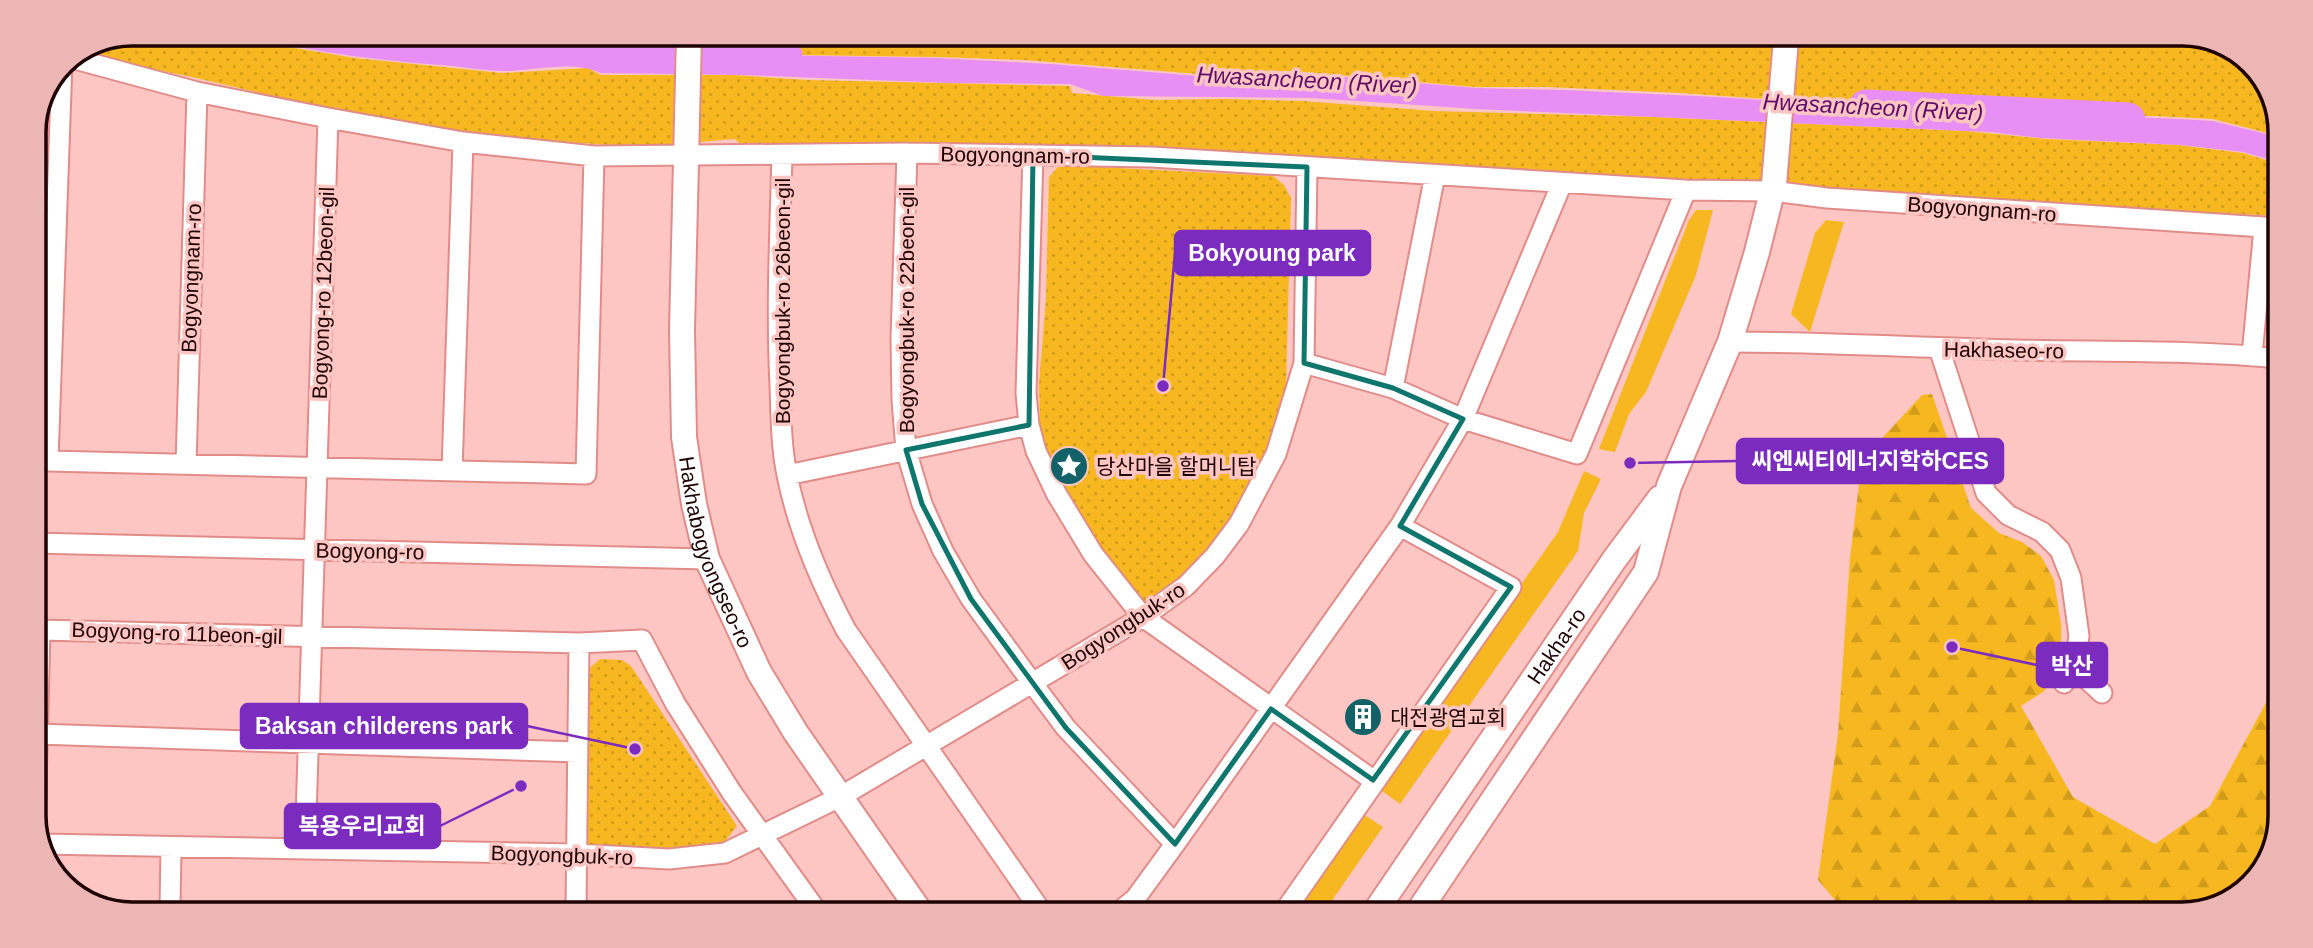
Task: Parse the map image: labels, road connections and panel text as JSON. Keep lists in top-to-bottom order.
{
  "streets": {
    "street": [
      "Bogyongnam-ro",
      "Bogyong-ro 12beon-gil",
      "Bogyongbuk-ro 26beon-gil",
      "Bogyongbuk-ro 22beon-gil",
      "Hakhaseo-ro",
      "Hakhabogyongseo-ro",
      "Bogyong-ro",
      "Bogyongbuk-ro",
      "Bogyong-ro 11beon-gil",
      "Hakha-ro"
    ]
  },
  "crossings": [
    ["Bogyongnam-ro", "Bogyong-ro 12beon-gil"],
    ["Bogyongnam-ro", "Bogyongbuk-ro 26beon-gil"],
    ["Bogyongnam-ro", "Bogyongbuk-ro 22beon-gil"],
    ["Bogyongnam-ro", "Hakhabogyongseo-ro"],
    ["Bogyongnam-ro", "Bogyongbuk-ro"],
    ["Bogyongnam-ro", "Hakha-ro"],
    ["Bogyong-ro 12beon-gil", "Bogyong-ro"],
    ["Bogyong-ro 12beon-gil", "Bogyong-ro 11beon-gil"],
    ["Bogyongbuk-ro 26beon-gil", "Bogyongbuk-ro"],
    ["Bogyongbuk-ro 22beon-gil", "Bogyongbuk-ro"],
    ["Hakhaseo-ro", "Hakha-ro"],
    ["Hakhabogyongseo-ro", "Bogyong-ro"],
    ["Hakhabogyongseo-ro", "Bogyongbuk-ro"],
    ["Bogyong-ro", "Bogyong-ro 11beon-gil"],
    ["Bogyongbuk-ro", "Bogyong-ro 11beon-gil"]
  ],
  "water": ["Hwasancheon (River)"],
  "places": {
    "other": [
      "Bokyoung park",
      "씨엔씨티에너지학하CES",
      "박산",
      "Baksan childerens park",
      "복용우리교회"
    ],
    "place": ["당산마을 할머니탑"],
    "building": ["대전광염교회"]
  }
}
